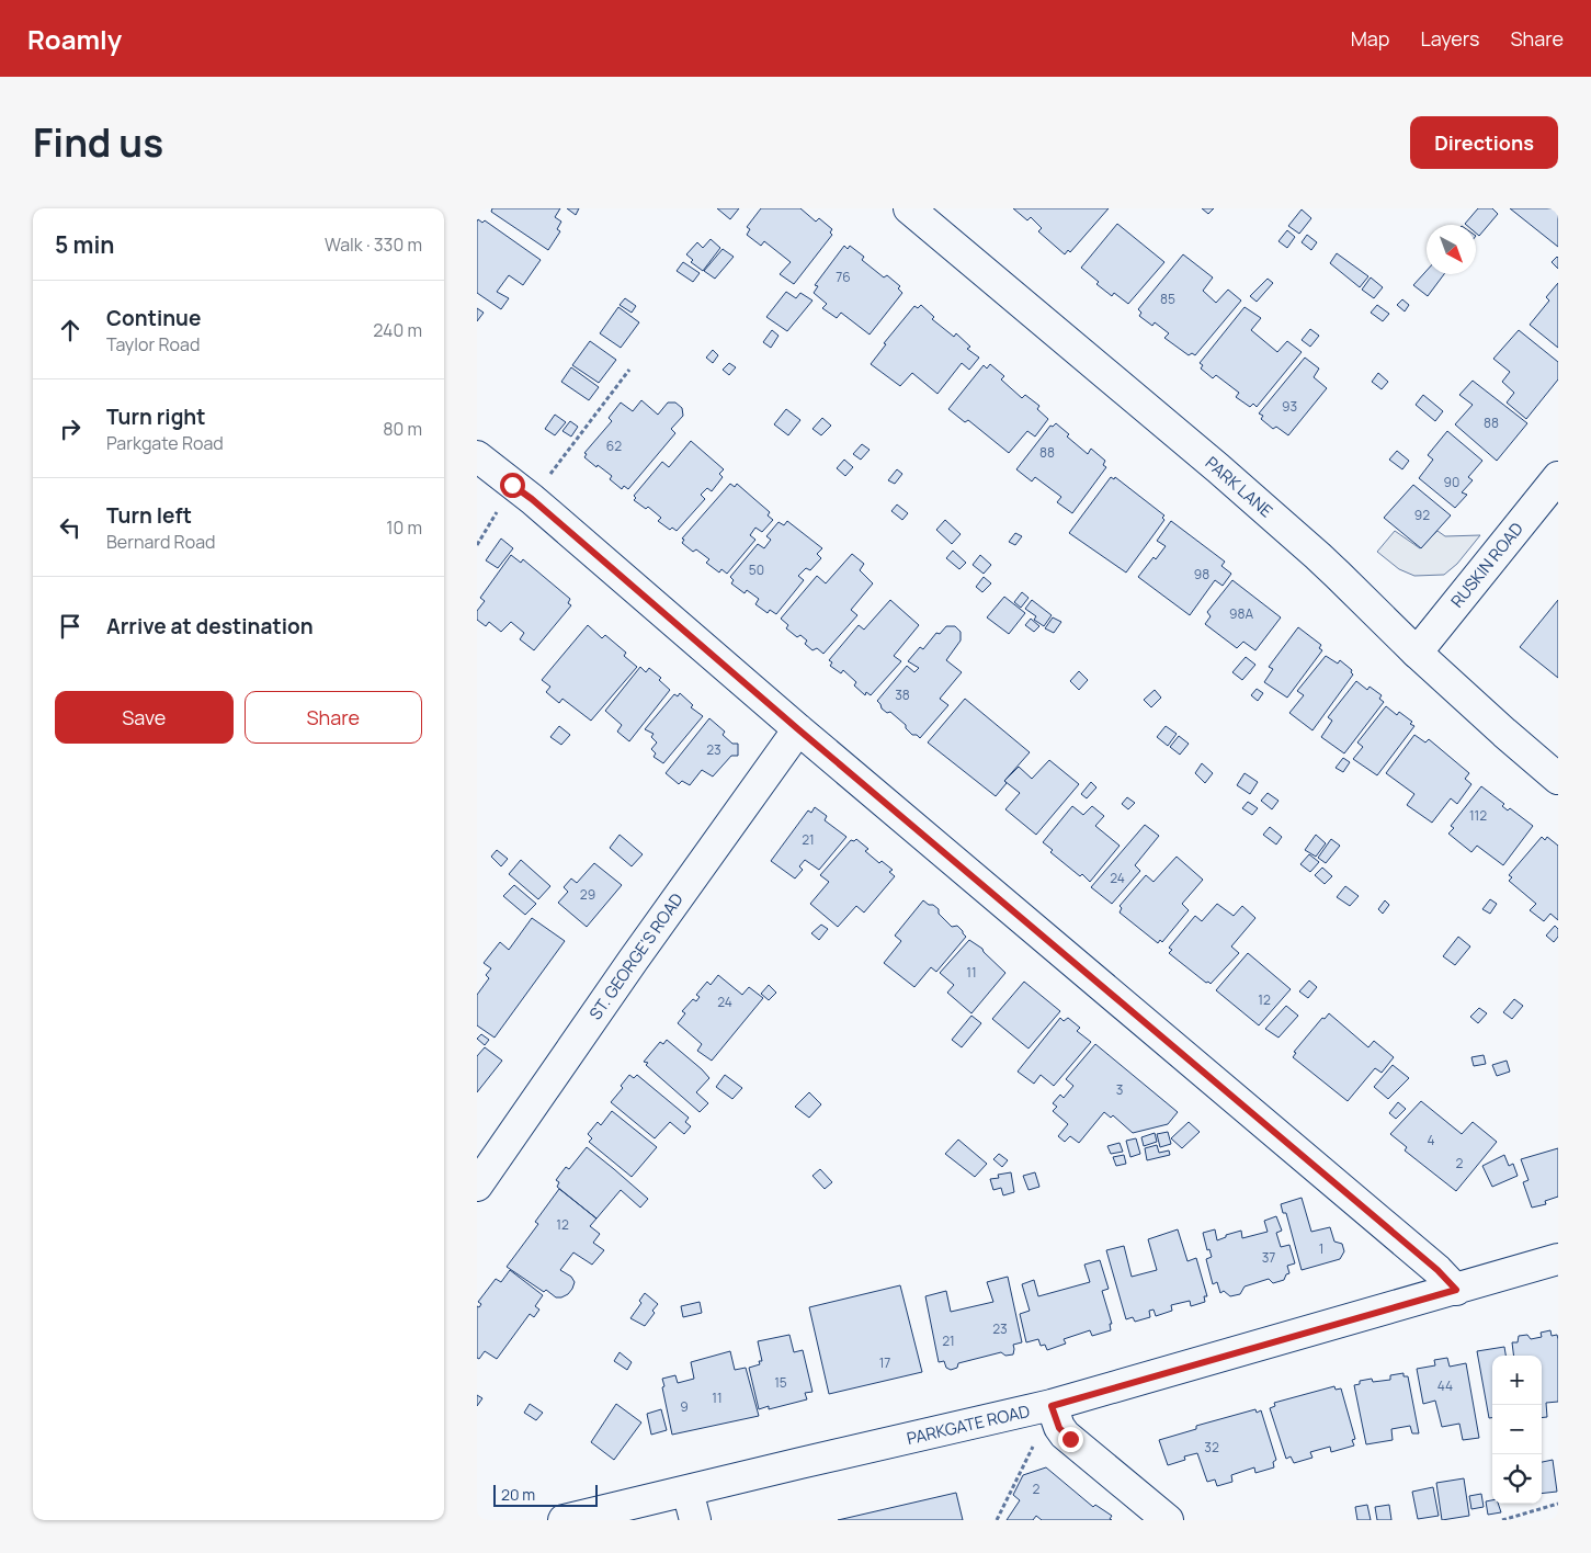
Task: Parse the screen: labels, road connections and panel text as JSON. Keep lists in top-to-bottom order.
{
  "streets": {
    "street": [
      "PARK LANE",
      "RUSKIN ROAD",
      "ST. GEORGE'S ROAD",
      "PARKGATE ROAD"
    ]
  },
  "crossings": [
    ["PARK LANE", "RUSKIN ROAD"]
  ],
  "house_numbers": [
    "76",
    "85",
    "93",
    "88",
    "62",
    "88",
    "90",
    "92",
    "50",
    "98",
    "98A",
    "38",
    "23",
    "112",
    "21",
    "24",
    "29",
    "11",
    "12",
    "24",
    "3",
    "4",
    "2",
    "12",
    "1",
    "37",
    "23",
    "21",
    "17",
    "15",
    "44",
    "11",
    "9",
    "32",
    "2"
  ],
  "scale_bar": "20 m",
  "north": "bottom right",
  "page": {
    "header": "Roamly",
    "nav": ["Map", "Layers", "Share"],
    "title": "Find us",
    "buttons": [
      "Directions",
      ["Save", "Share"]
    ],
    "heading": ["5 min", "Walk · 330 m"],
    "list": [
      ["Continue", "Taylor Road", "240 m"],
      ["Turn right", "Parkgate Road", "80 m"],
      ["Turn left", "Bernard Road", "10 m"],
      "Arrive at destination"
    ],
    "map_buttons": ["+", "−"],
    "scale": "20 m"
  }
}
